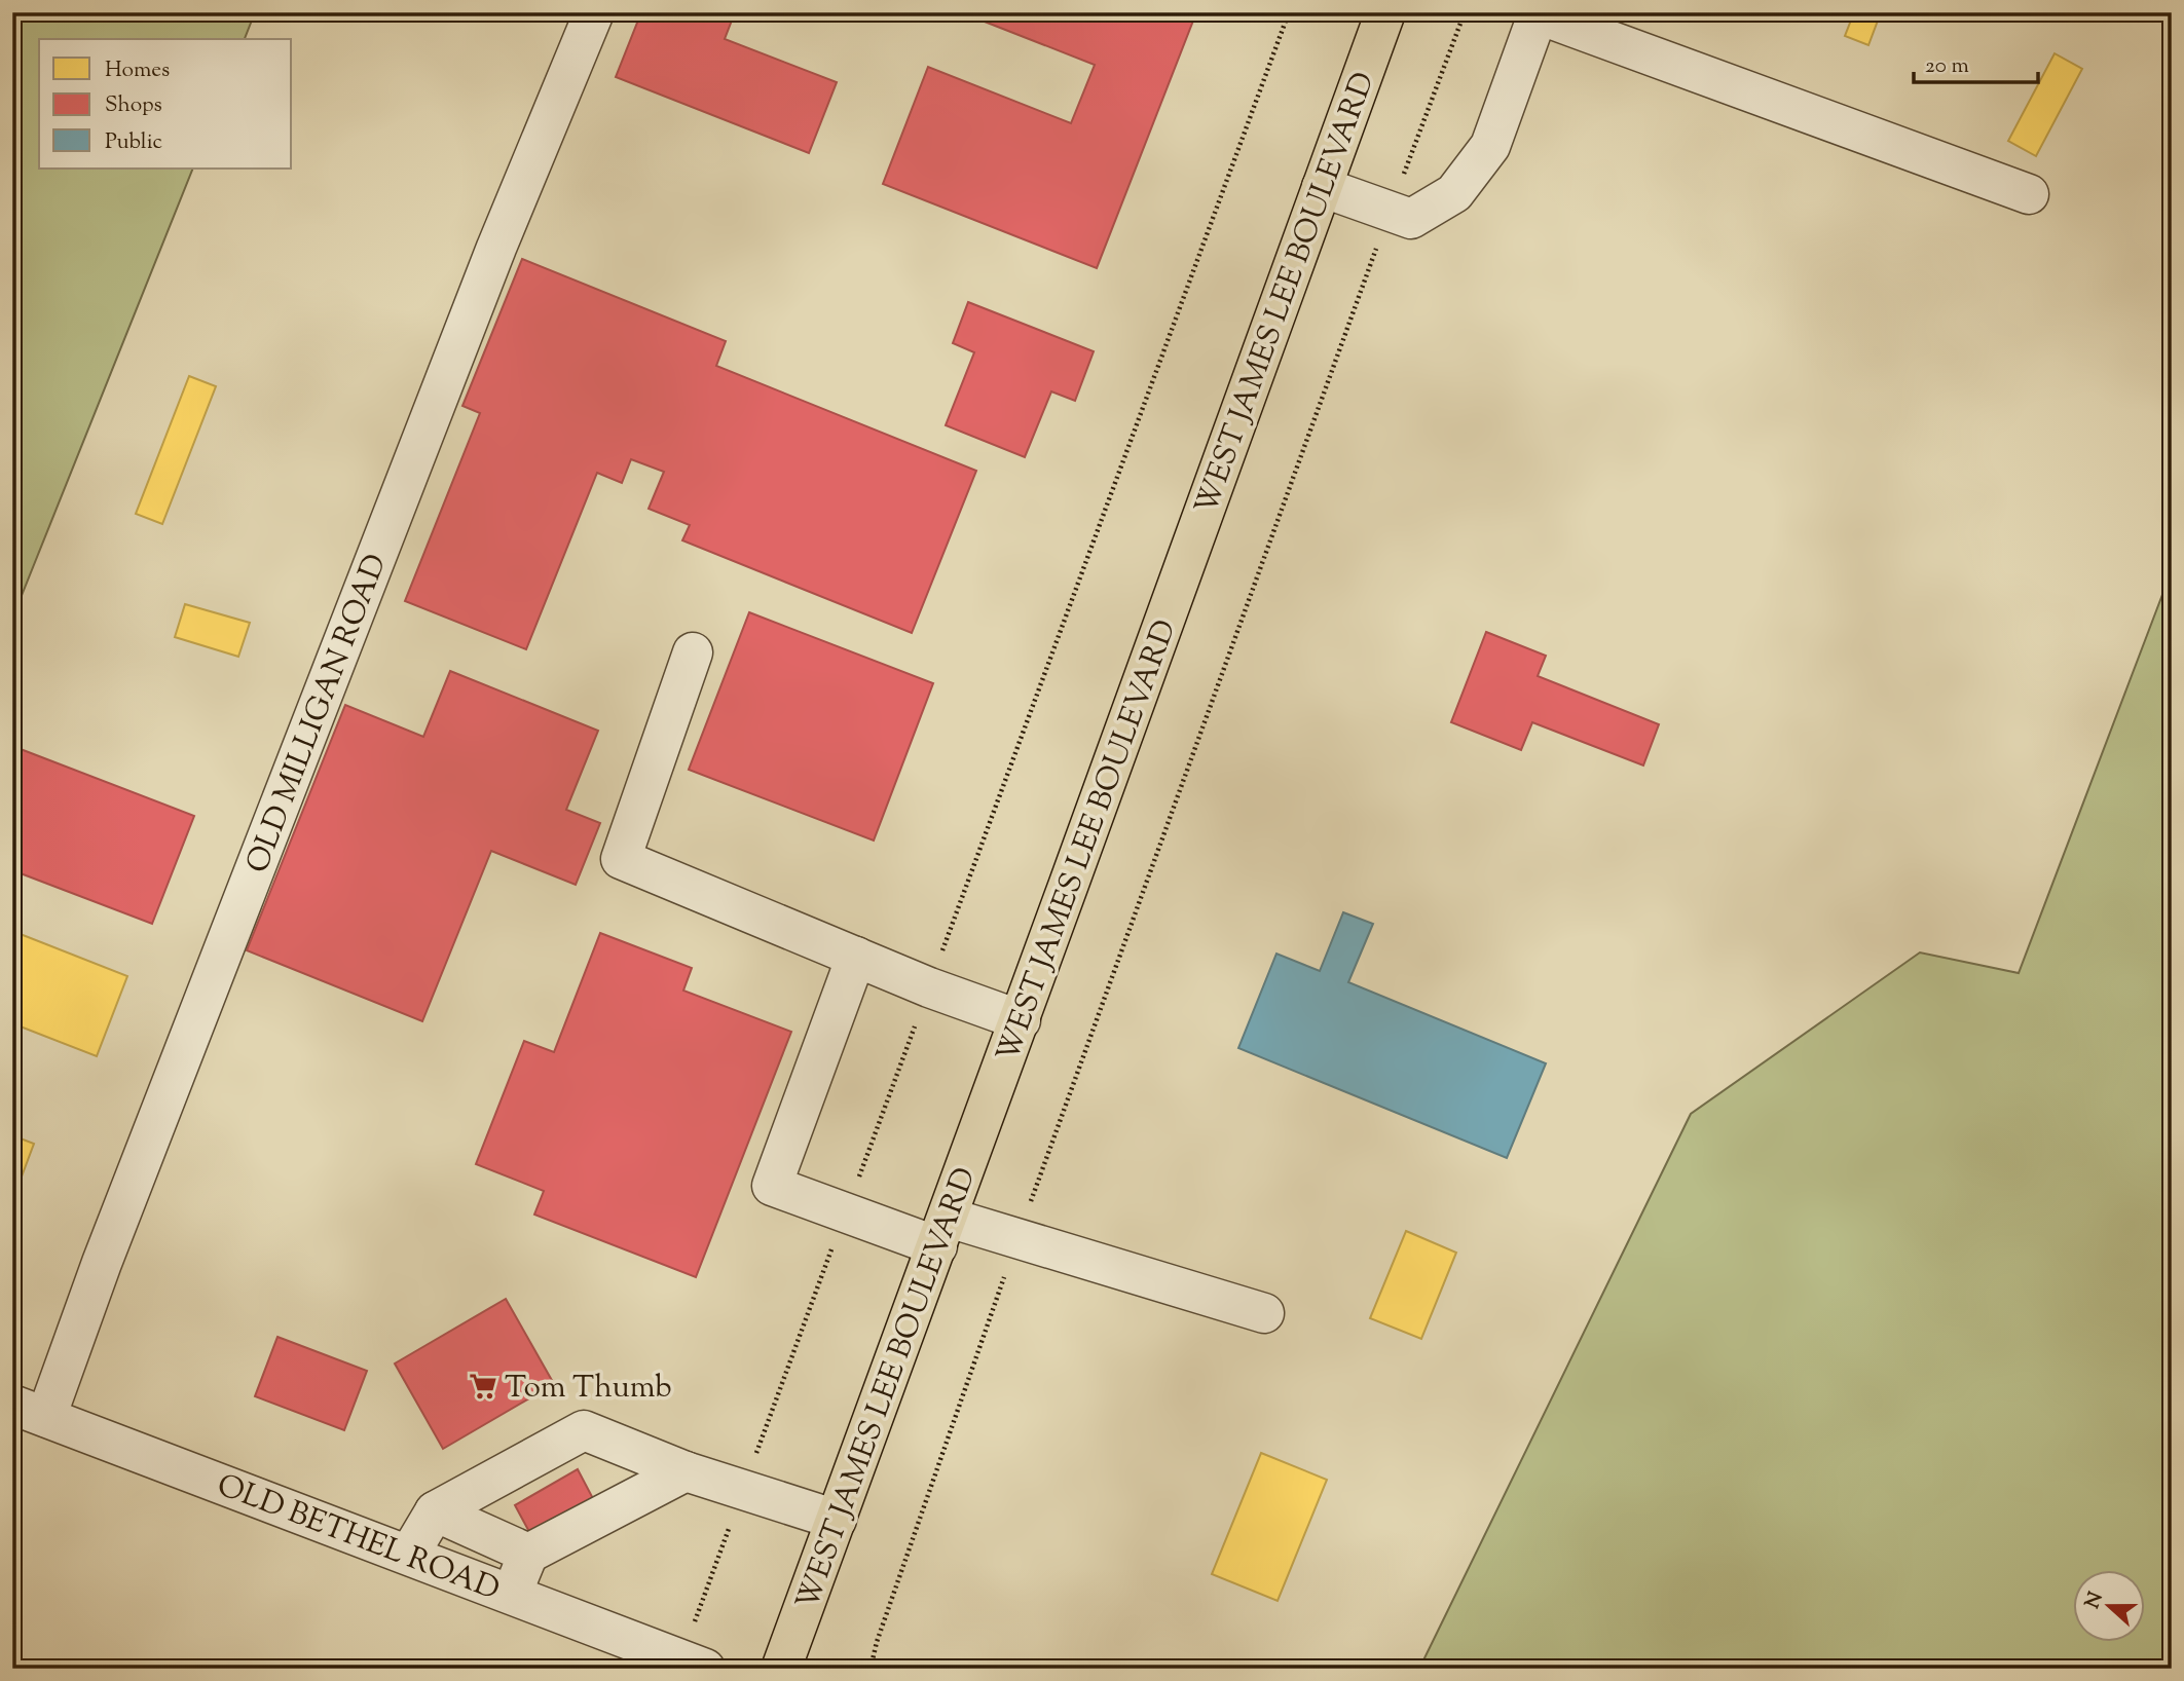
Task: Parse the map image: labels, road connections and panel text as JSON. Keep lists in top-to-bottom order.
{
  "streets": {
    "main road": ["WEST JAMES LEE BOULEVARD"],
    "street": ["OLD MILLIGAN ROAD", "OLD BETHEL ROAD"]
  },
  "crossings": [
    ["OLD MILLIGAN ROAD", "OLD BETHEL ROAD"]
  ],
  "places": {
    "supermarket": ["Tom Thumb"]
  },
  "legend": ["Homes", "Shops", "Public"],
  "scale_bar": "20 m",
  "north": "left"
}
